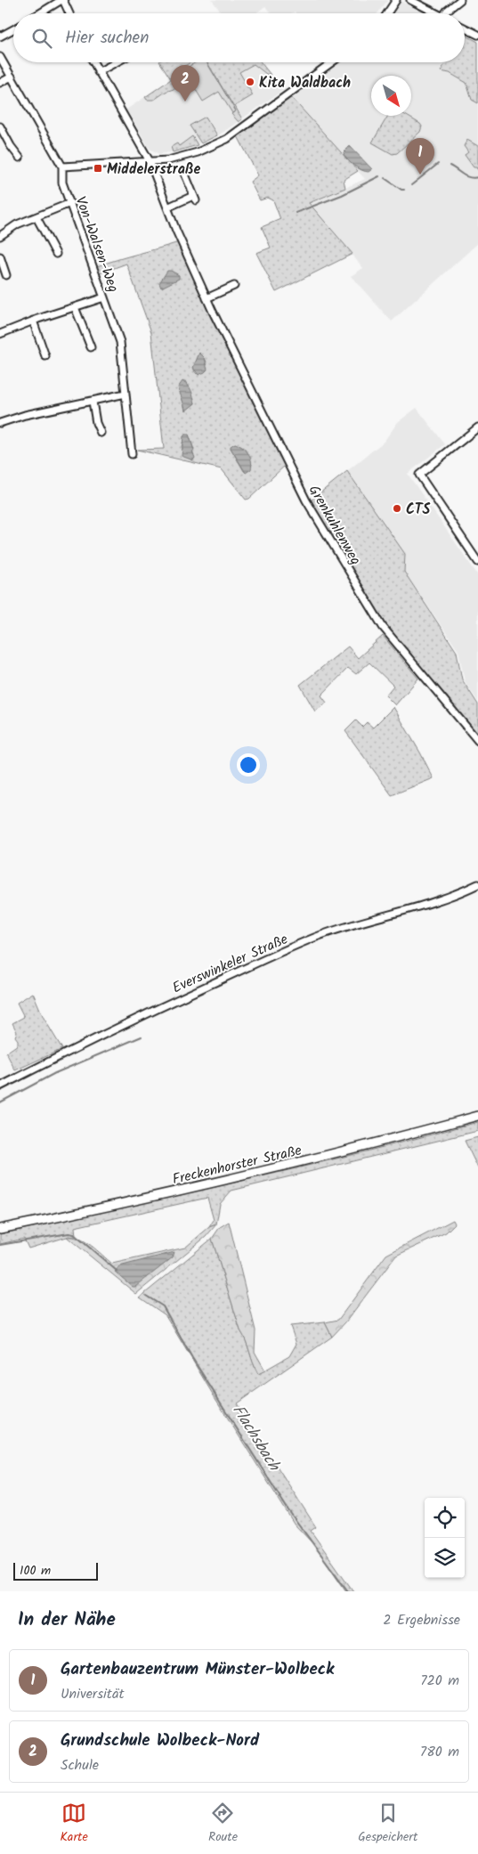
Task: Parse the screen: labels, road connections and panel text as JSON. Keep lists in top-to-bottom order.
{
  "streets": {
    "main road": ["Freckenhorster Straße"],
    "street": ["Von-Walsen-Weg", "Grenkuhlenweg", "Everswinkeler Straße"]
  },
  "water": ["Flachsbach"],
  "places": {
    "other": ["Kita Waldbach", "CTS"],
    "transit": ["Middelerstraße"]
  },
  "scale_bar": "100 m",
  "north": "bottom right",
  "page": {
    "search": "Hier suchen",
    "pins": ["2", "1"],
    "scale": "100 m",
    "heading": ["In der Nähe", "2 Ergebnisse"],
    "list": [
      {
        "mark": "1",
        "name": "Gartenbauzentrum Münster-Wolbeck",
        "note": "Universität",
        "value": "720 m"
      },
      {
        "mark": "2",
        "name": "Grundschule Wolbeck-Nord",
        "note": "Schule",
        "value": "780 m"
      }
    ],
    "nav": ["Karte", "Route", "Gespeichert"]
  }
}
